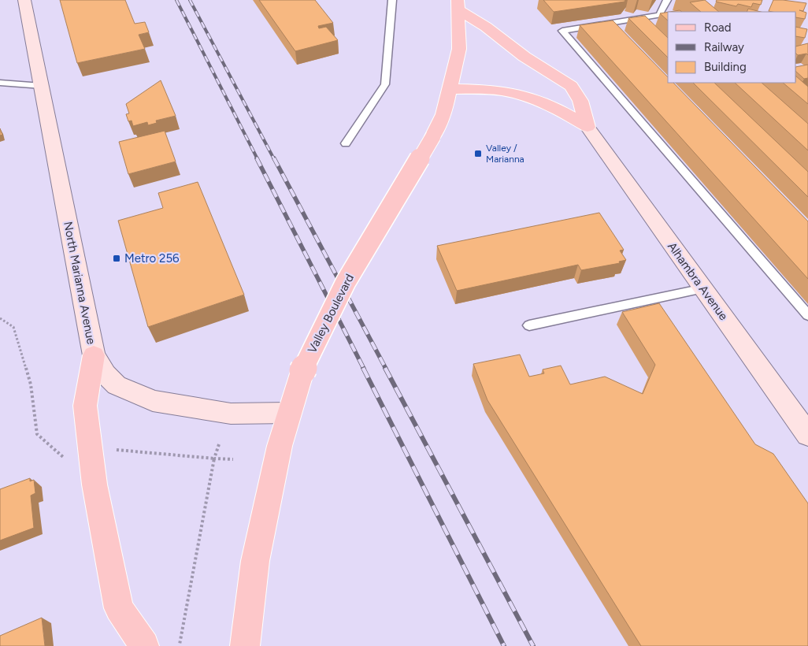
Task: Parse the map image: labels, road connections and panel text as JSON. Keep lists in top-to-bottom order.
{
  "streets": {
    "main road": ["Alhambra Avenue", "North Marianna Avenue", "Valley Boulevard"]
  },
  "crossings": [
    ["North Marianna Avenue", "Valley Boulevard"]
  ],
  "places": {
    "transit": ["Valley / Marianna", "Metro 256"]
  },
  "legend": ["Road", "Railway", "Building"]
}
